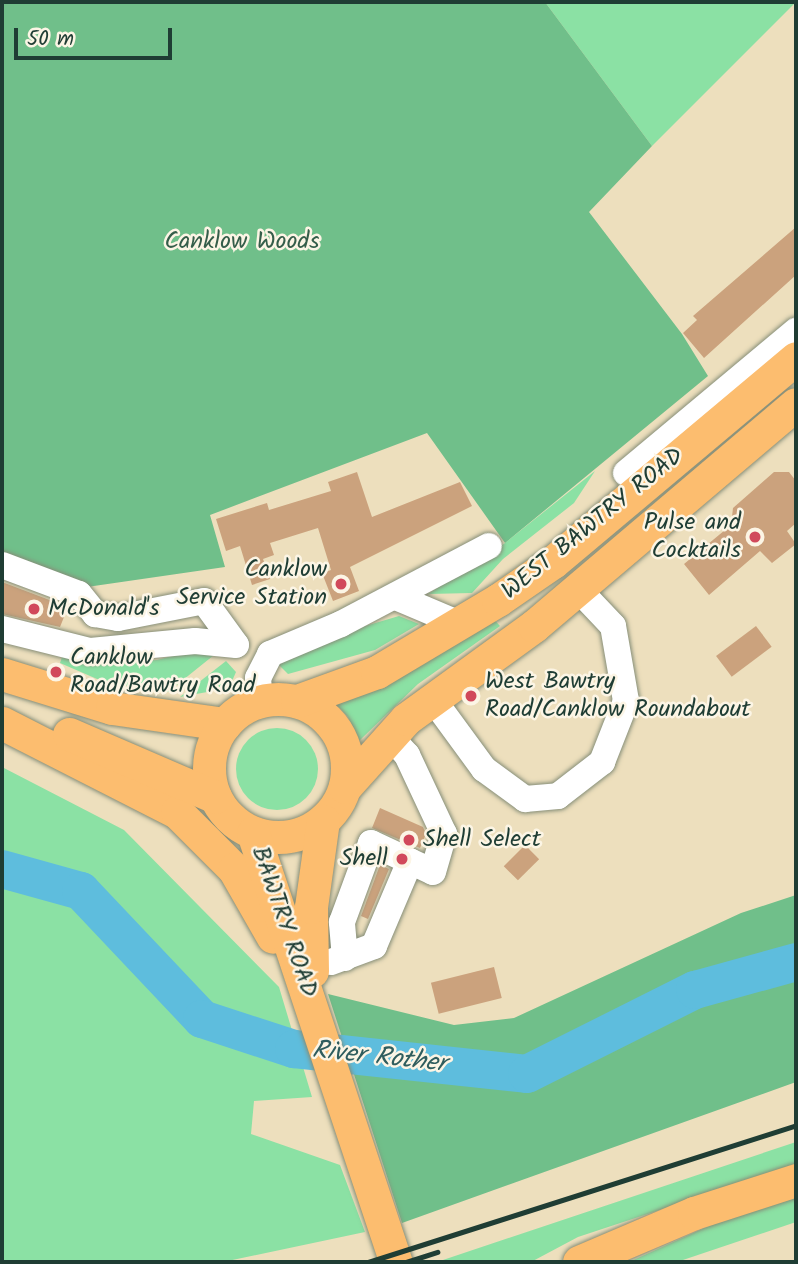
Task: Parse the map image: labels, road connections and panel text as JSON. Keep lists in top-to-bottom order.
{
  "streets": {
    "main road": ["WEST BAWTRY ROAD", "BAWTRY ROAD"]
  },
  "crossings": [
    ["WEST BAWTRY ROAD", "BAWTRY ROAD"]
  ],
  "water": ["River Rother"],
  "parks": ["Canklow Woods"],
  "places": [
    "Pulse and Cocktails",
    "Canklow Service Station",
    "McDonald's",
    "Canklow Road/Bawtry Road",
    "West Bawtry Road/Canklow Roundabout",
    "Shell Select",
    "Shell"
  ],
  "scale_bar": "50 m"
}
